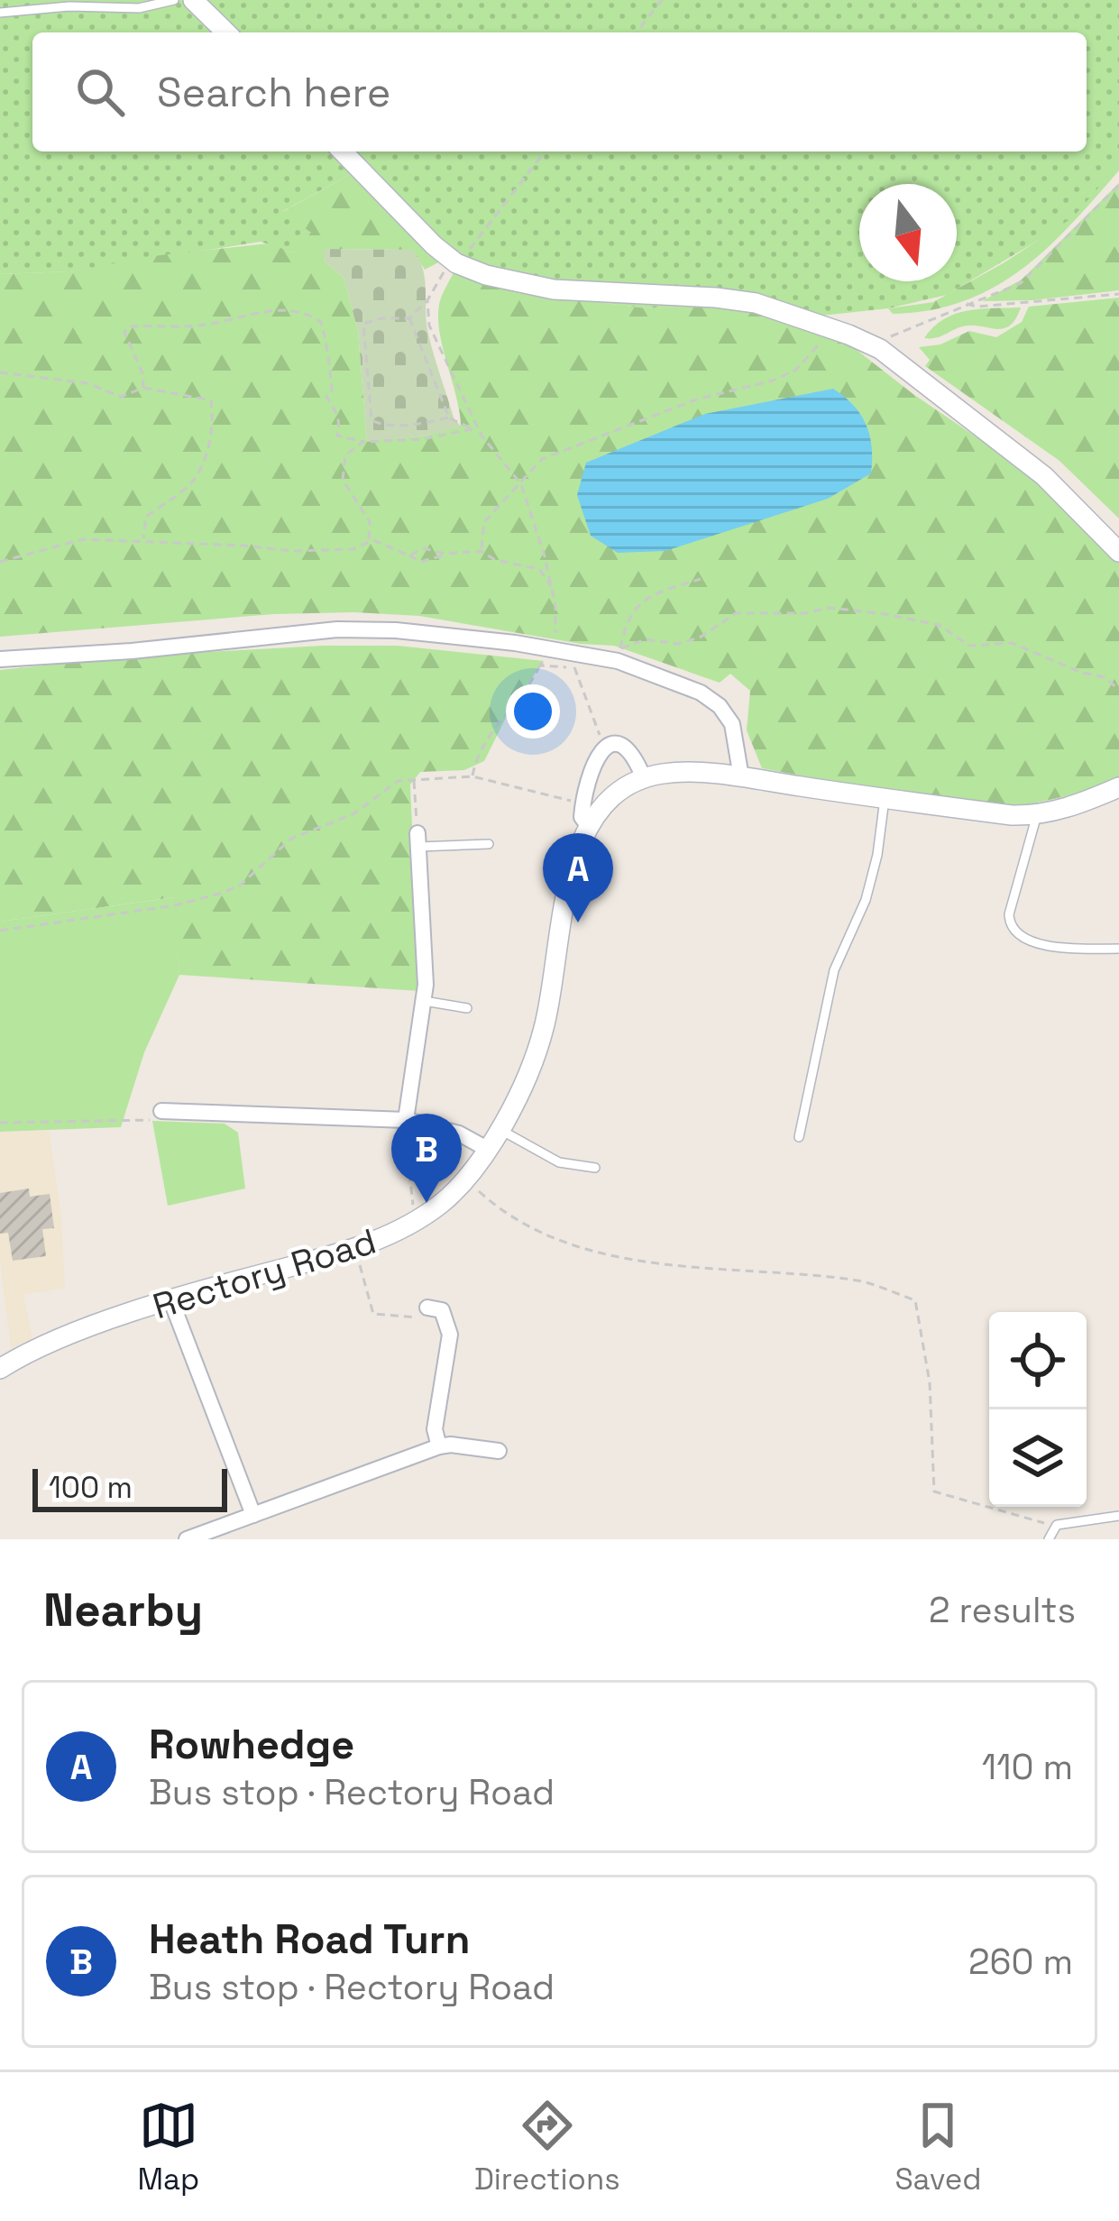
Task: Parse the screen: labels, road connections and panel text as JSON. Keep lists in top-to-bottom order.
{
  "streets": {
    "street": ["Rectory Road"]
  },
  "scale_bar": "100 m",
  "north": "bottom",
  "page": {
    "search": "Search here",
    "pins": ["A", "B"],
    "scale": "100 m",
    "heading": ["Nearby", "2 results"],
    "list": [
      {
        "mark": "A",
        "name": "Rowhedge",
        "note": "Bus stop · Rectory Road",
        "value": "110 m"
      },
      {
        "mark": "B",
        "name": "Heath Road Turn",
        "note": "Bus stop · Rectory Road",
        "value": "260 m"
      }
    ],
    "nav": ["Map", "Directions", "Saved"]
  }
}
